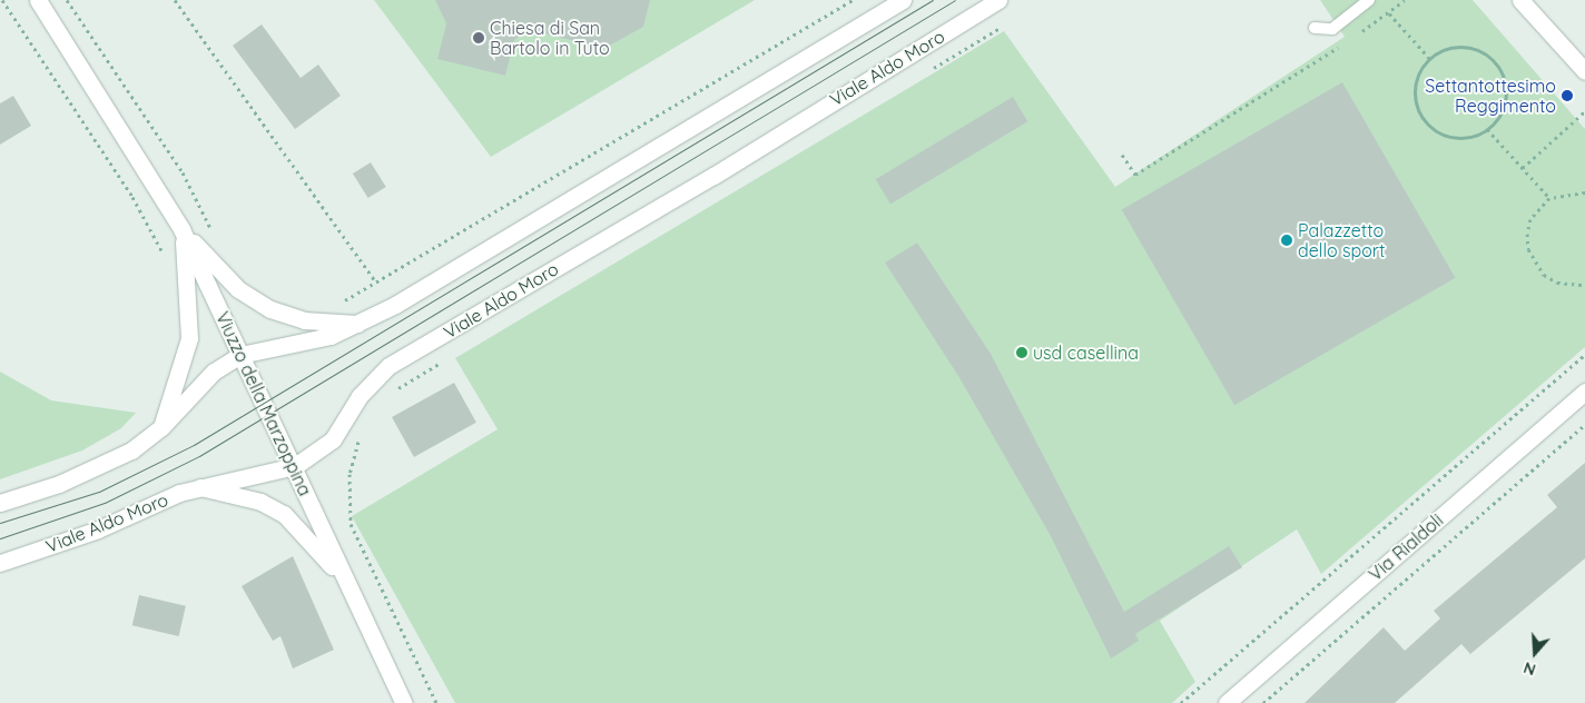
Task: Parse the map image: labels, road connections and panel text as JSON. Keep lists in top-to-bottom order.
{
  "streets": {
    "street": ["Viale Aldo Moro", "Viuzzo della Marzoppina", "Via Rialdoli"]
  },
  "crossings": [
    ["Viale Aldo Moro", "Viuzzo della Marzoppina"]
  ],
  "places": [
    "Chiesa di San Bartolo in Tuto",
    "Settantottesimo Reggimento",
    "Palazzetto dello sport",
    "usd casellina"
  ],
  "north": "bottom"
}
